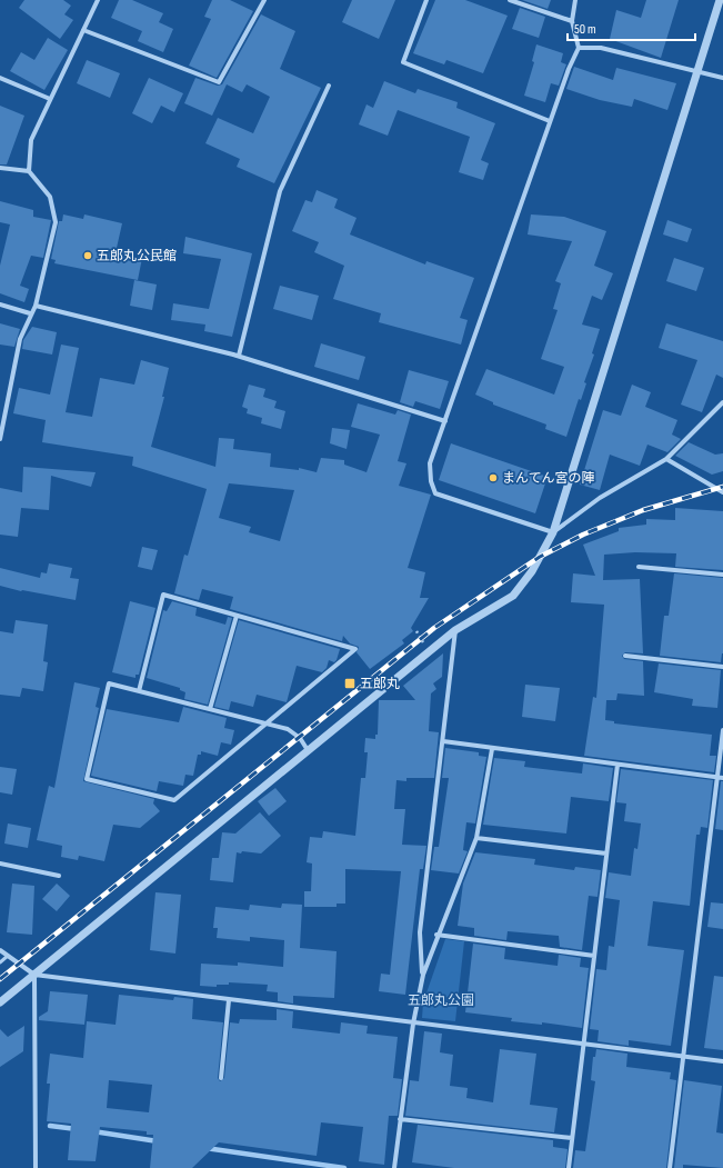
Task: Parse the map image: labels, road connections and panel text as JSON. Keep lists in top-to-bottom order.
{
  "parks": ["五郎丸公園"],
  "places": {
    "other": ["五郎丸公民館", "まんてん宮の陣"],
    "transit": ["五郎丸"]
  },
  "scale_bar": "50 m"
}
